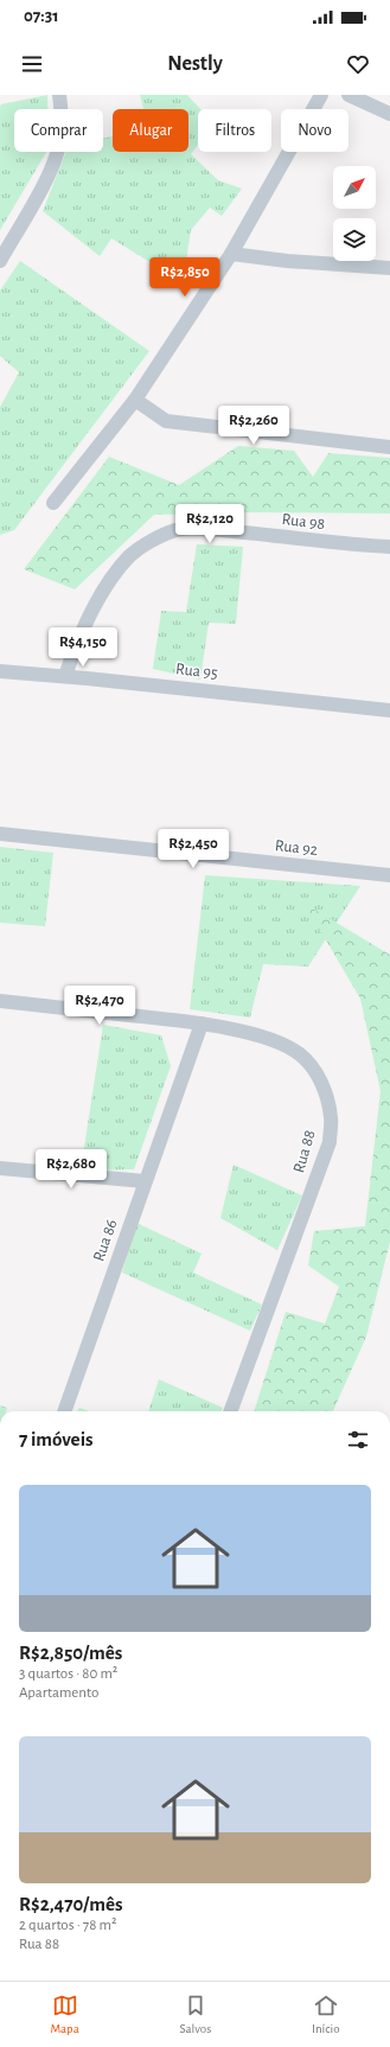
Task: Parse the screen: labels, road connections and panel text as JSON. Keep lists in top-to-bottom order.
{
  "streets": {
    "street": [
      "Rua 98",
      "Rua 95",
      "Rua 92",
      "Rua 88",
      "Rua 86"
    ]
  },
  "crossings": [
    ["Rua 98", "Rua 95"],
    ["Rua 88", "Rua 86"]
  ],
  "north": "top right",
  "page": {
    "status": "07:31",
    "header": "Nestly",
    "chip": [
      "Comprar",
      "Alugar",
      "Filtros",
      "Novo"
    ],
    "price": [
      "R$2,850",
      "R$2,260",
      "R$2,120",
      "R$4,150",
      "R$2,450",
      "R$2,470",
      "R$2,680"
    ],
    "heading": "7 imóveis",
    "list": [
      {
        "name": "R$2,850/mês",
        "note": "3 quartos · 80 m² · Apartamento"
      },
      {
        "name": "R$2,470/mês",
        "note": "2 quartos · 78 m² · Rua 88"
      }
    ],
    "tabs": ["Mapa", "Salvos", "Início"]
  }
}
